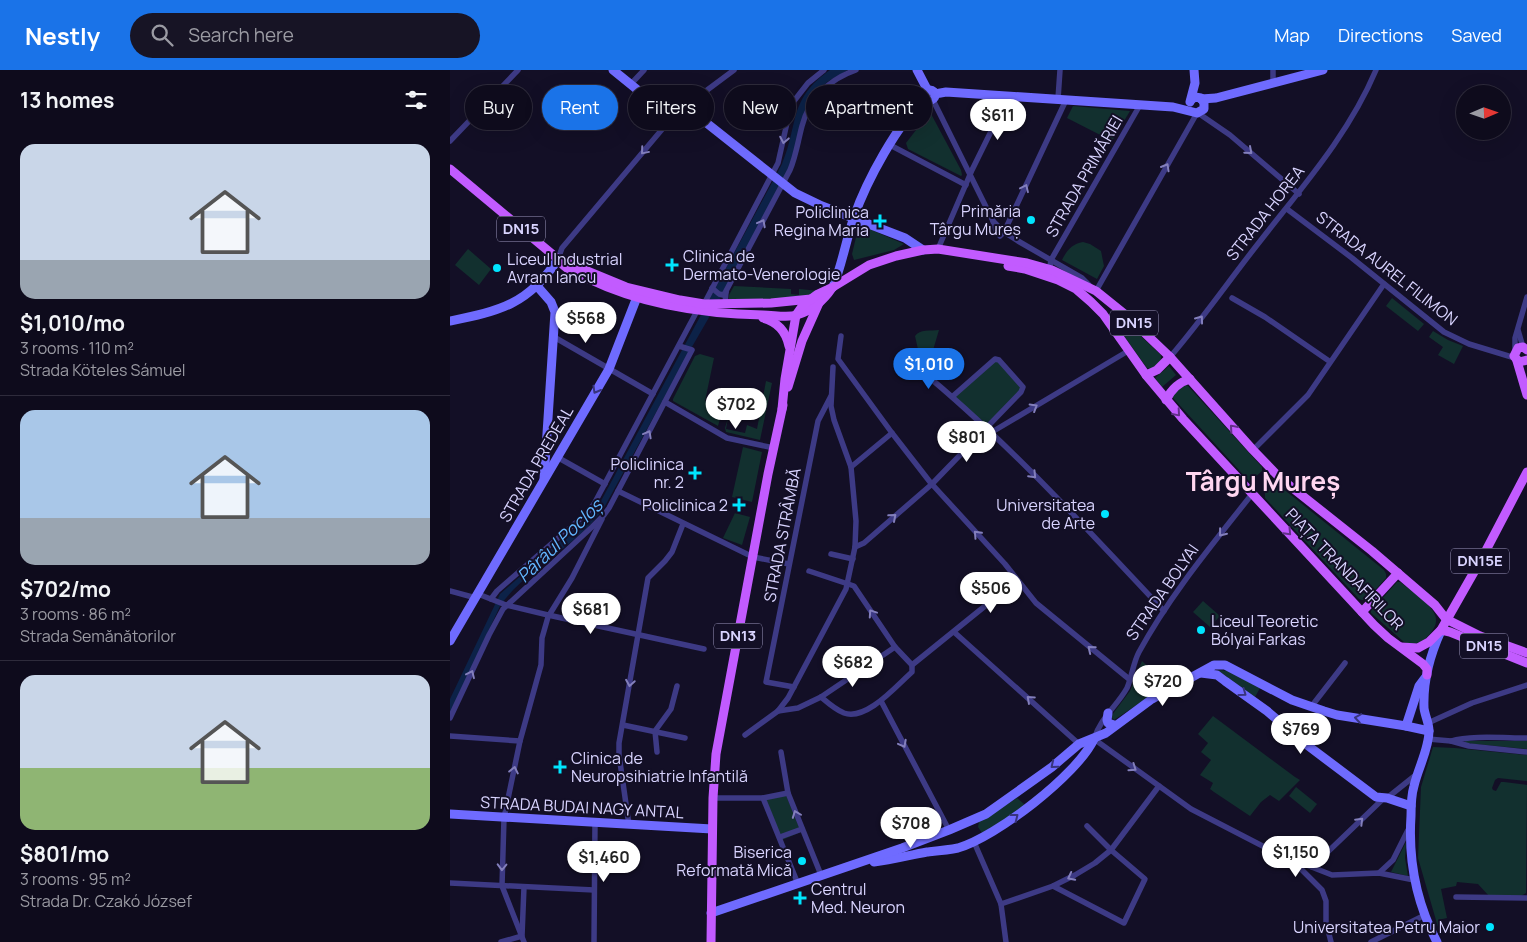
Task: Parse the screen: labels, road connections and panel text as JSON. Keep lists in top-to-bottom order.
{
  "streets": {
    "main road": [
      "DN15",
      "DN15E",
      "PIAȚA TRANDAFIRILOR",
      "DN13"
    ],
    "street": [
      "STRADA PRIMĂRIEI",
      "STRADA HOREA",
      "STRADA AUREL FILIMON",
      "STRADA PREDEAL",
      "STRADA STRÂMBĂ",
      "STRADA BOLYAI",
      "STRADA BUDAI NAGY ANTAL"
    ]
  },
  "crossings": [
    ["STRADA HOREA", "STRADA AUREL FILIMON"],
    ["STRADA HOREA", "PIAȚA TRANDAFIRILOR"],
    ["DN15", "STRADA PREDEAL"],
    ["DN15", "DN15E"],
    ["DN15", "PIAȚA TRANDAFIRILOR"],
    ["DN15", "DN13"],
    ["DN15E", "PIAȚA TRANDAFIRILOR"],
    ["PIAȚA TRANDAFIRILOR", "STRADA BOLYAI"],
    ["DN13", "STRADA BUDAI NAGY ANTAL"]
  ],
  "one_way": ["STRADA HOREA"],
  "districts": ["Târgu Mureș"],
  "water": ["Pârâul Pocloș"],
  "places": {
    "other": [
      "Primăria Târgu Mureș",
      "Liceul Industrial Avram Iancu",
      "Universitatea de Arte",
      "Liceul Teoretic Bólyai Farkas",
      "Biserica Reformată Mică",
      "Universitatea Petru Maior"
    ],
    "health": [
      "Policlinica Regina Maria",
      "Clinica de Dermato-Venerologie",
      "Policlinica nr. 2",
      "Policlinica 2",
      "Clinica de Neuropsihiatrie Infantilă",
      "Centrul Med. Neuron"
    ]
  },
  "north": "right",
  "page": {
    "header": "Nestly",
    "search": "Search here",
    "nav": ["Map", "Directions", "Saved"],
    "heading": "13 homes",
    "chip": [
      "Buy",
      "Rent",
      "Filters",
      "New",
      "Apartment"
    ],
    "price": [
      "$611",
      "$568",
      "$1,010",
      "$702",
      "$801",
      "$506",
      "$681",
      "$682",
      "$720",
      "$769",
      "$708",
      "$1,150",
      "$1,460"
    ],
    "list": [
      {
        "name": "$1,010/mo",
        "note": "3 rooms · 110 m² · Strada Köteles Sámuel"
      },
      {
        "name": "$702/mo",
        "note": "3 rooms · 86 m² · Strada Semănătorilor"
      },
      {
        "name": "$801/mo",
        "note": "3 rooms · 95 m² · Strada Dr. Czakó József"
      }
    ]
  }
}
